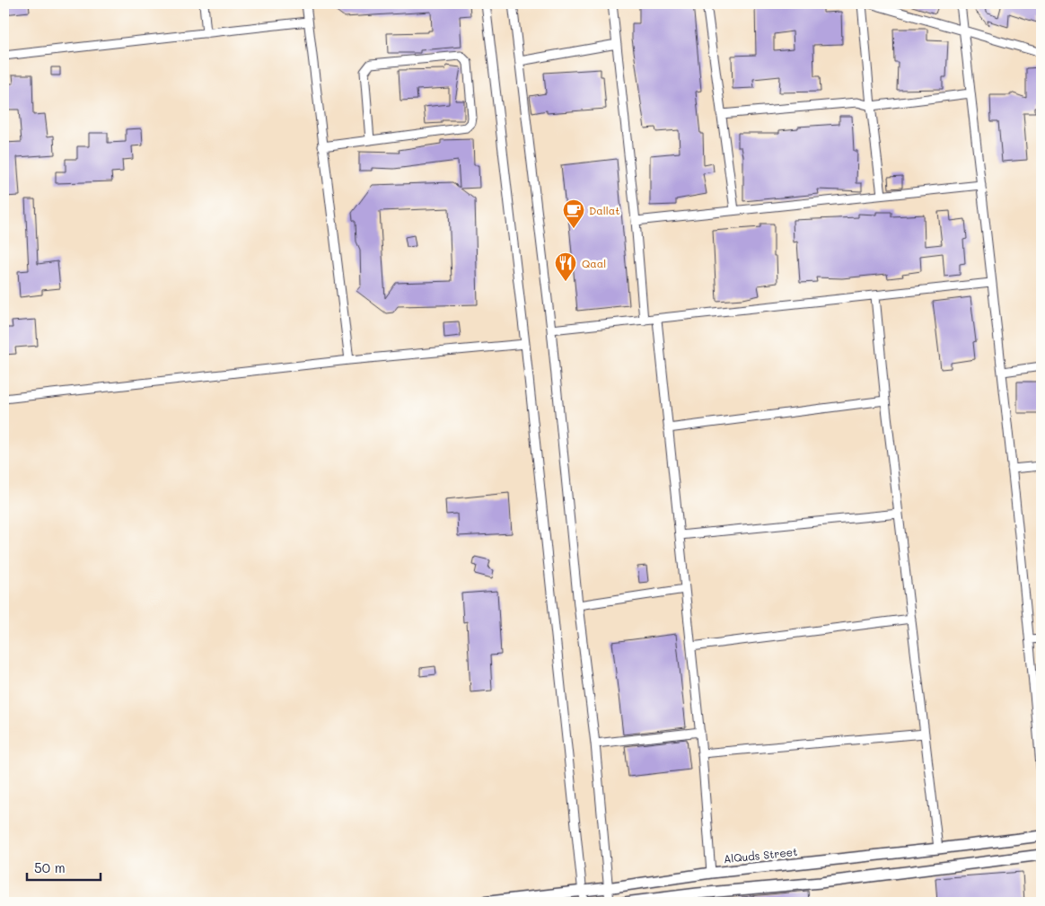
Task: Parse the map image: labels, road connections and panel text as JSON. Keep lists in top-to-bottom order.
{
  "streets": {
    "street": ["AlQuds Street"]
  },
  "places": {
    "cafe": ["Dallat"],
    "restaurant": ["Qaal"]
  },
  "scale_bar": "50 m"
}
